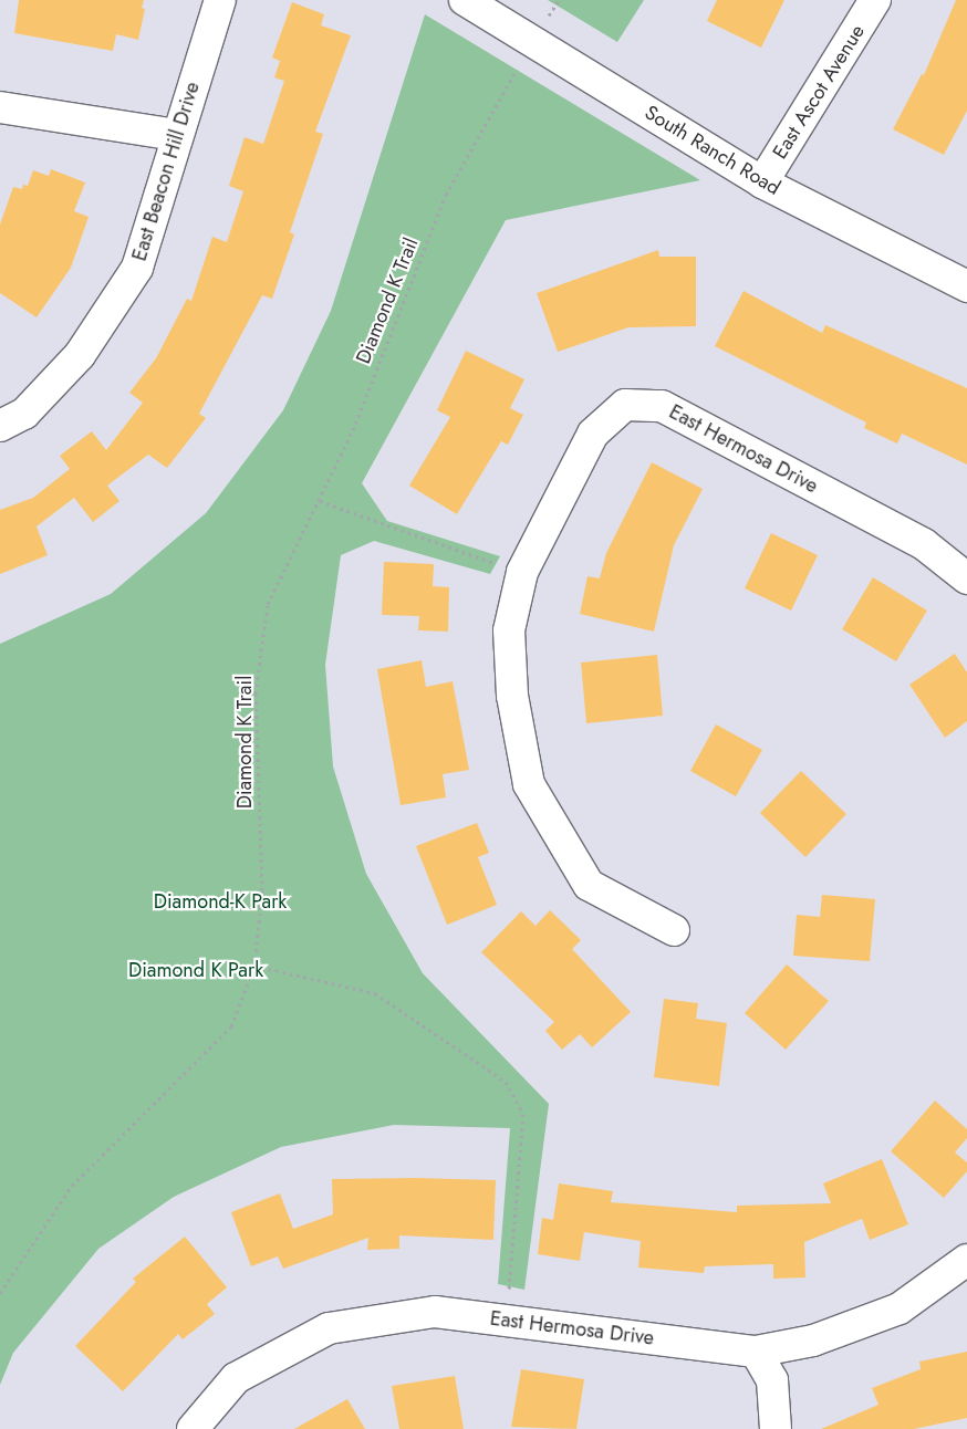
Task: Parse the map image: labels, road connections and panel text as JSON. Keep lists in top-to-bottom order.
{
  "streets": {
    "street": [
      "East Ascot Avenue",
      "South Ranch Road",
      "East Beacon Hill Drive",
      "East Hermosa Drive"
    ],
    "path": ["Diamond K Trail"]
  },
  "crossings": [
    ["East Ascot Avenue", "South Ranch Road"],
    ["South Ranch Road", "Diamond K Trail"]
  ],
  "parks": ["Diamond-K Park", "Diamond K Park"]
}
